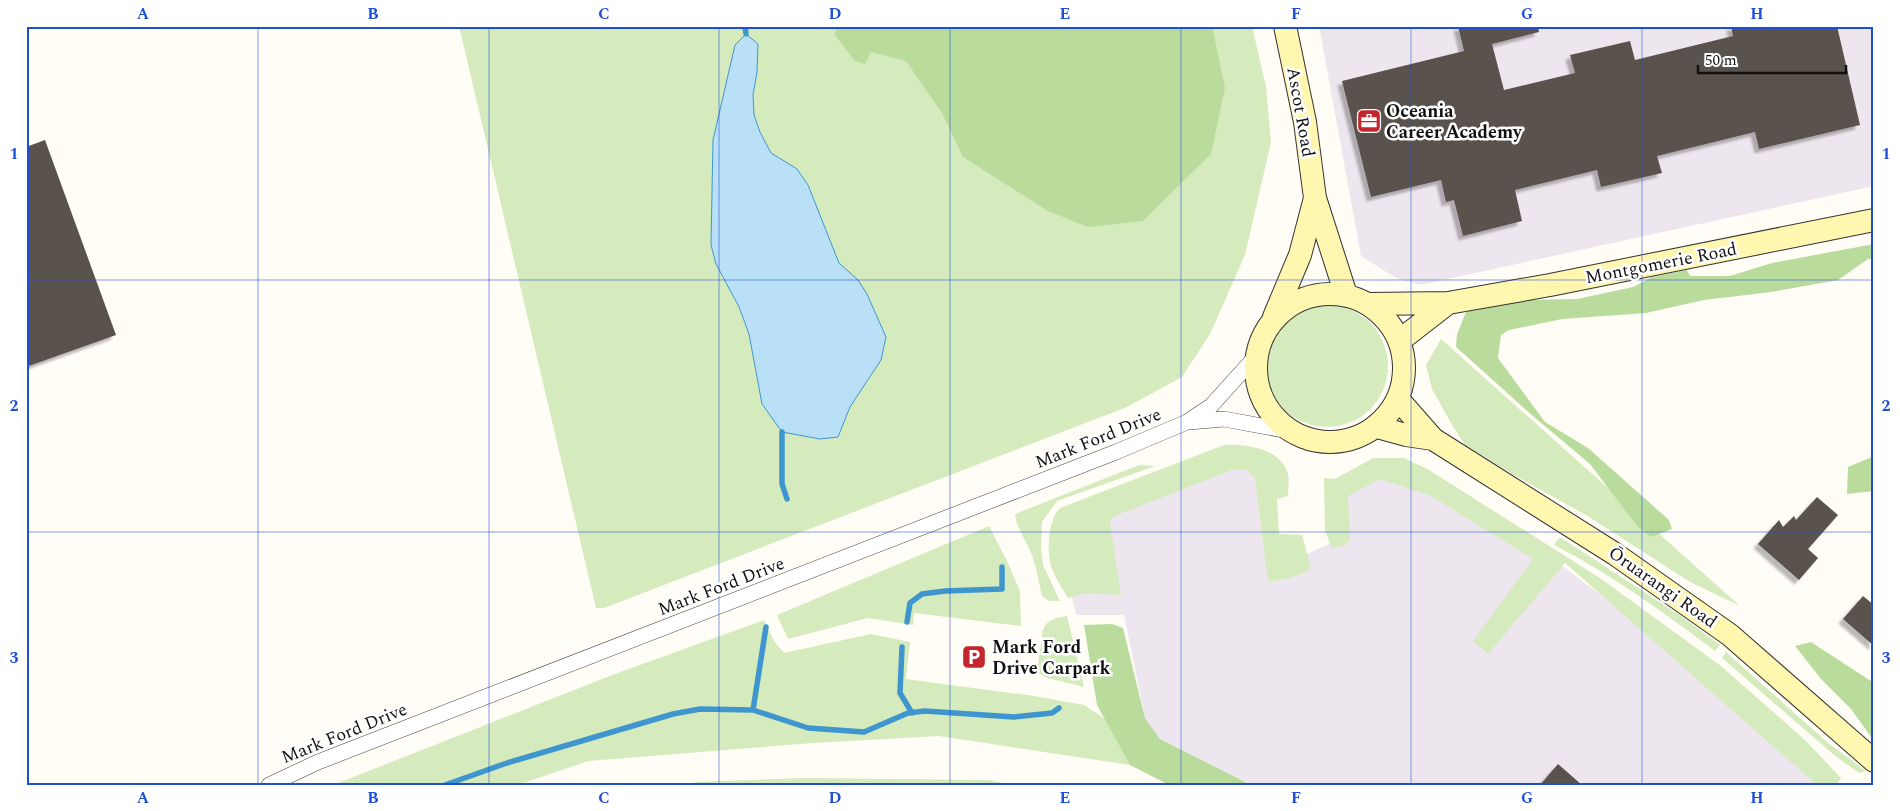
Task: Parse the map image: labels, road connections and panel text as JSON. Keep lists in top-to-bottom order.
{
  "streets": {
    "street": [
      "Ascot Road",
      "Montgomerie Road",
      "Mark Ford Drive",
      "Ōruarangi Road"
    ]
  },
  "crossings": [
    ["Ascot Road", "Montgomerie Road"],
    ["Ascot Road", "Mark Ford Drive"],
    ["Ascot Road", "Ōruarangi Road"],
    ["Montgomerie Road", "Mark Ford Drive"],
    ["Montgomerie Road", "Ōruarangi Road"],
    ["Mark Ford Drive", "Ōruarangi Road"]
  ],
  "places": {
    "office": ["Oceania Career Academy"],
    "parking": ["Mark Ford Drive Carpark"]
  },
  "scale_bar": "50 m",
  "grid": {
    "columns": [
      "A",
      "B",
      "C",
      "D",
      "E",
      "F",
      "G",
      "H"
    ],
    "rows": ["1", "2", "3"]
  }
}
